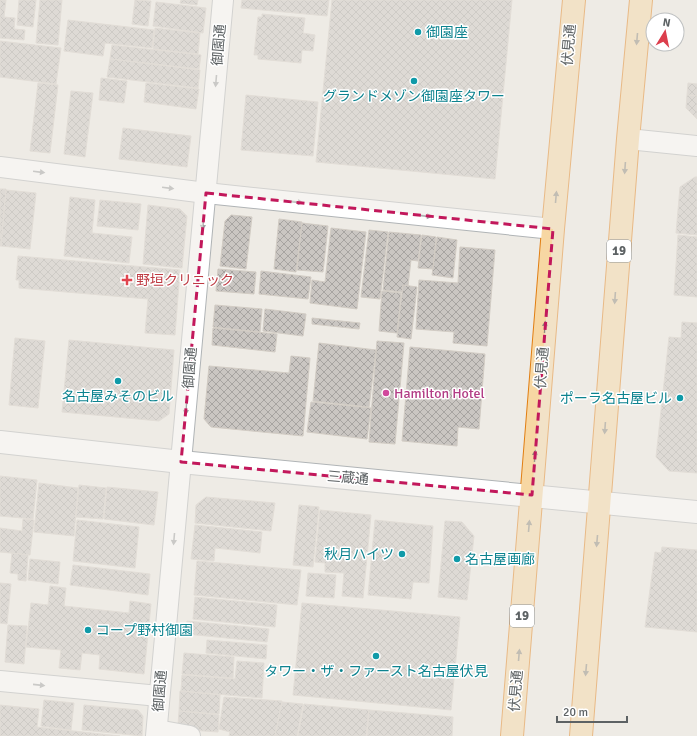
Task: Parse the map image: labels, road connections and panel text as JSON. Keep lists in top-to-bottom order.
{
  "streets": {
    "highway": ["伏見通", "19"],
    "street": ["御園通", "三蔵通"]
  },
  "crossings": [
    ["御園通", "三蔵通"],
    ["伏見通", "三蔵通"],
    ["19", "三蔵通"]
  ],
  "one_way": ["御園通"],
  "places": {
    "other": [
      "御園座",
      "グランドメゾン御園座タワー",
      "名古屋みそのビル",
      "Hamilton Hotel",
      "ポーラ名古屋ビル",
      "秋月ハイツ",
      "名古屋画廊",
      "コープ野村御園",
      "タワー・ザ・ファースト名古屋伏見"
    ],
    "health": ["野垣クリニック"]
  },
  "scale_bar": "20 m",
  "north": "top"
}
